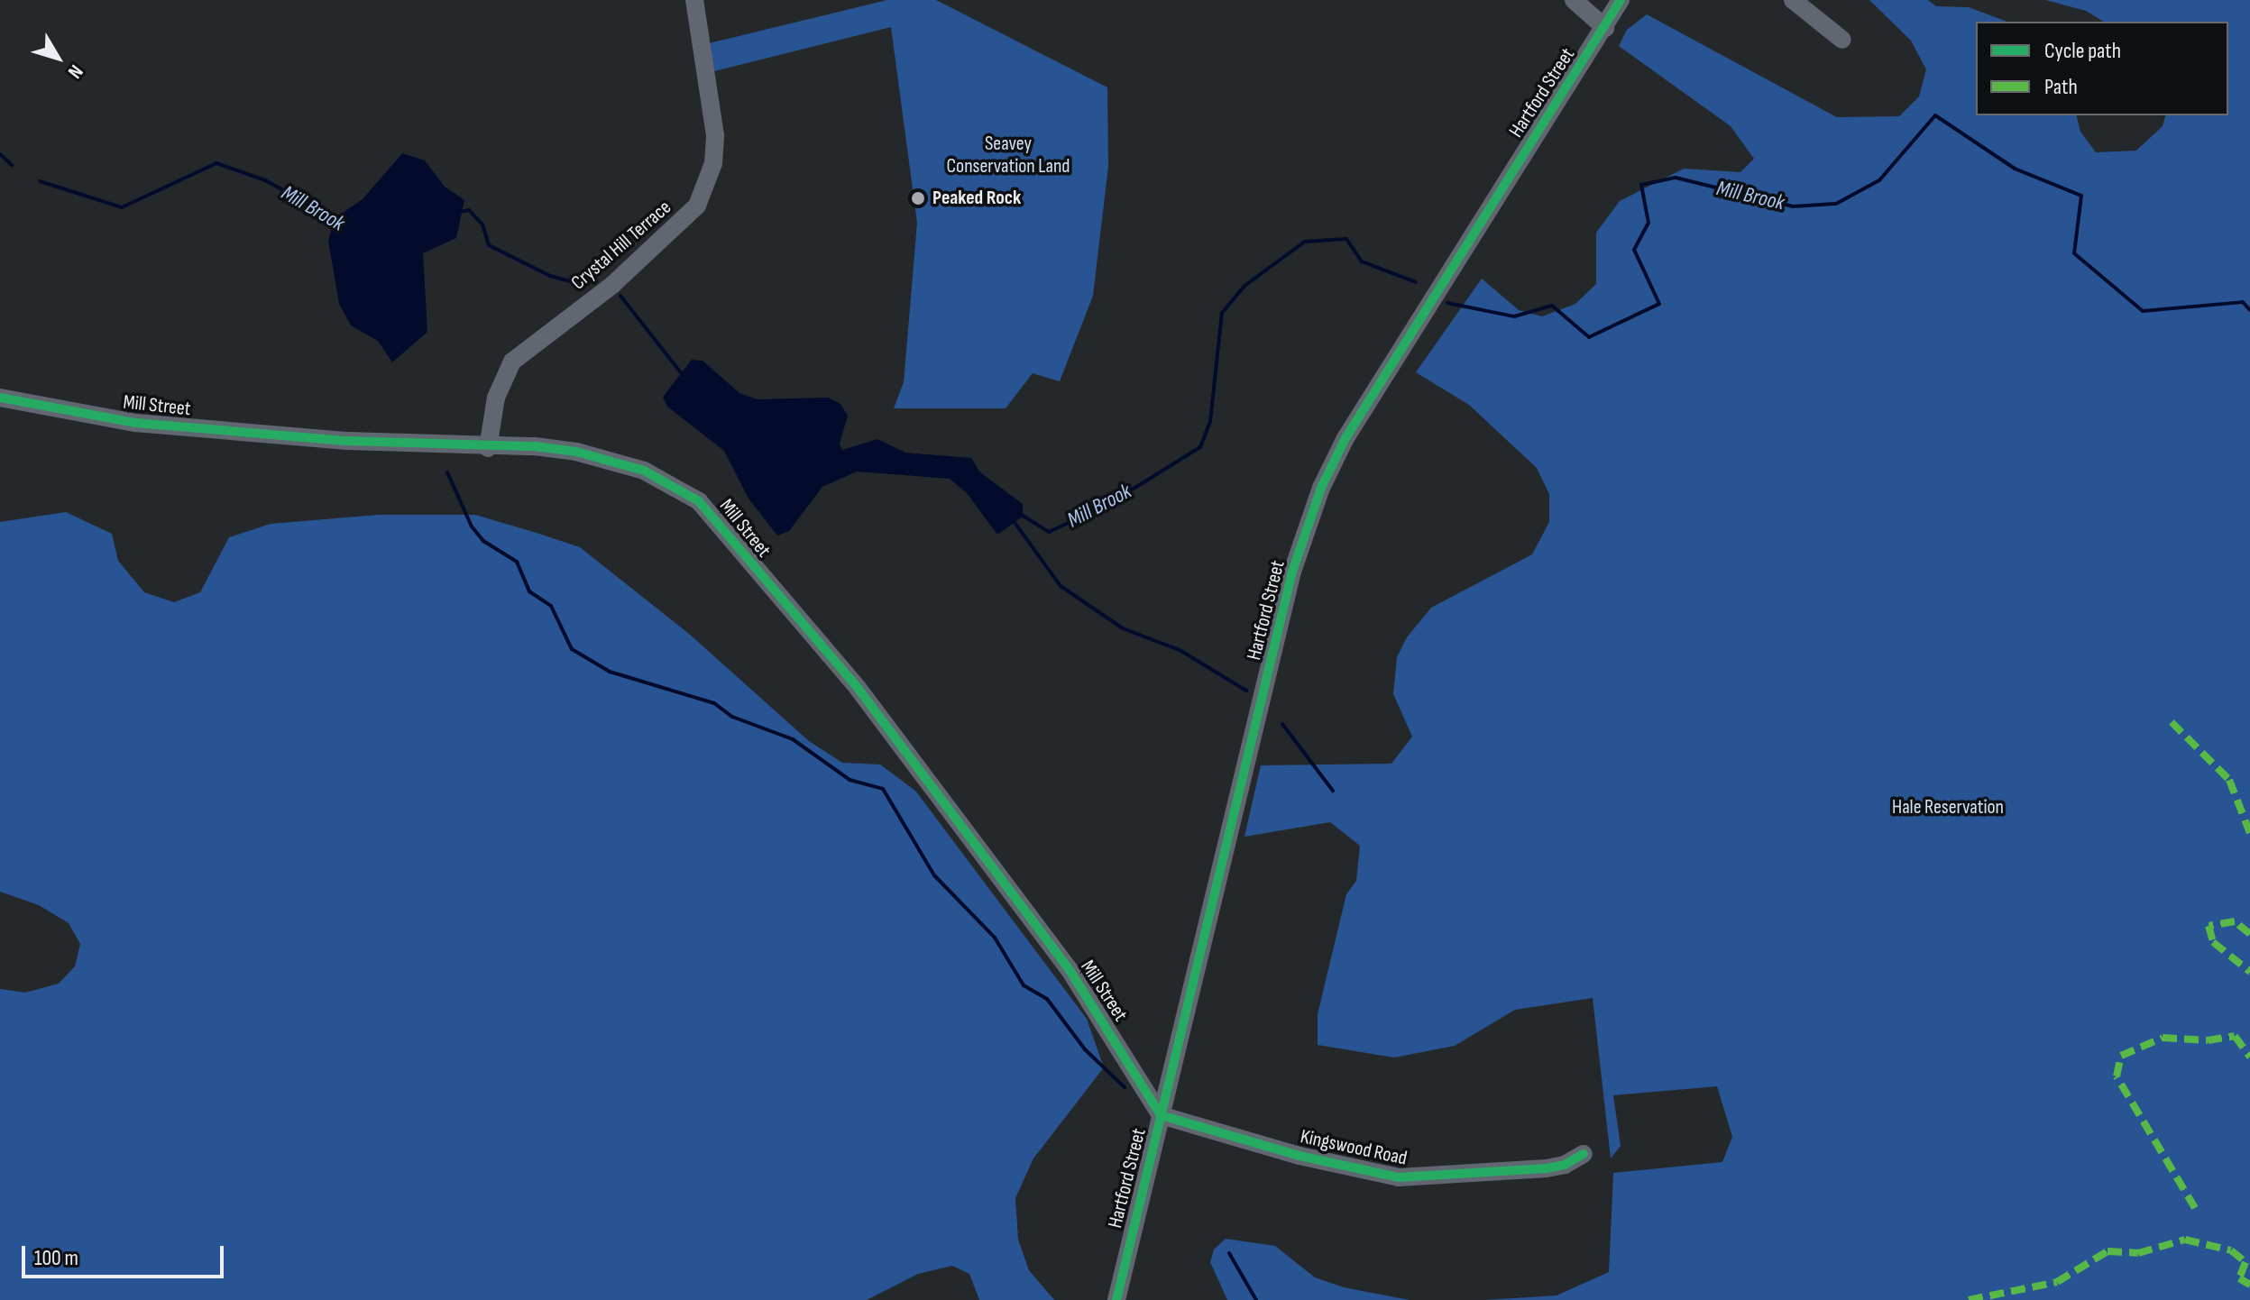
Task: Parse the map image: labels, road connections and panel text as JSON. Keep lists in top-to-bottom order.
{
  "streets": {
    "street": [
      "Hartford Street",
      "Crystal Hill Terrace",
      "Mill Street",
      "Kingswood Road"
    ]
  },
  "crossings": [
    ["Hartford Street", "Mill Street"],
    ["Hartford Street", "Kingswood Road"],
    ["Crystal Hill Terrace", "Mill Street"],
    ["Mill Street", "Kingswood Road"]
  ],
  "water": ["Mill Brook"],
  "parks": ["Seavey Conservation Land", "Hale Reservation"],
  "places": ["Peaked Rock"],
  "legend": ["Cycle path", "Path"],
  "scale_bar": "100 m",
  "north": "bottom right"
}
